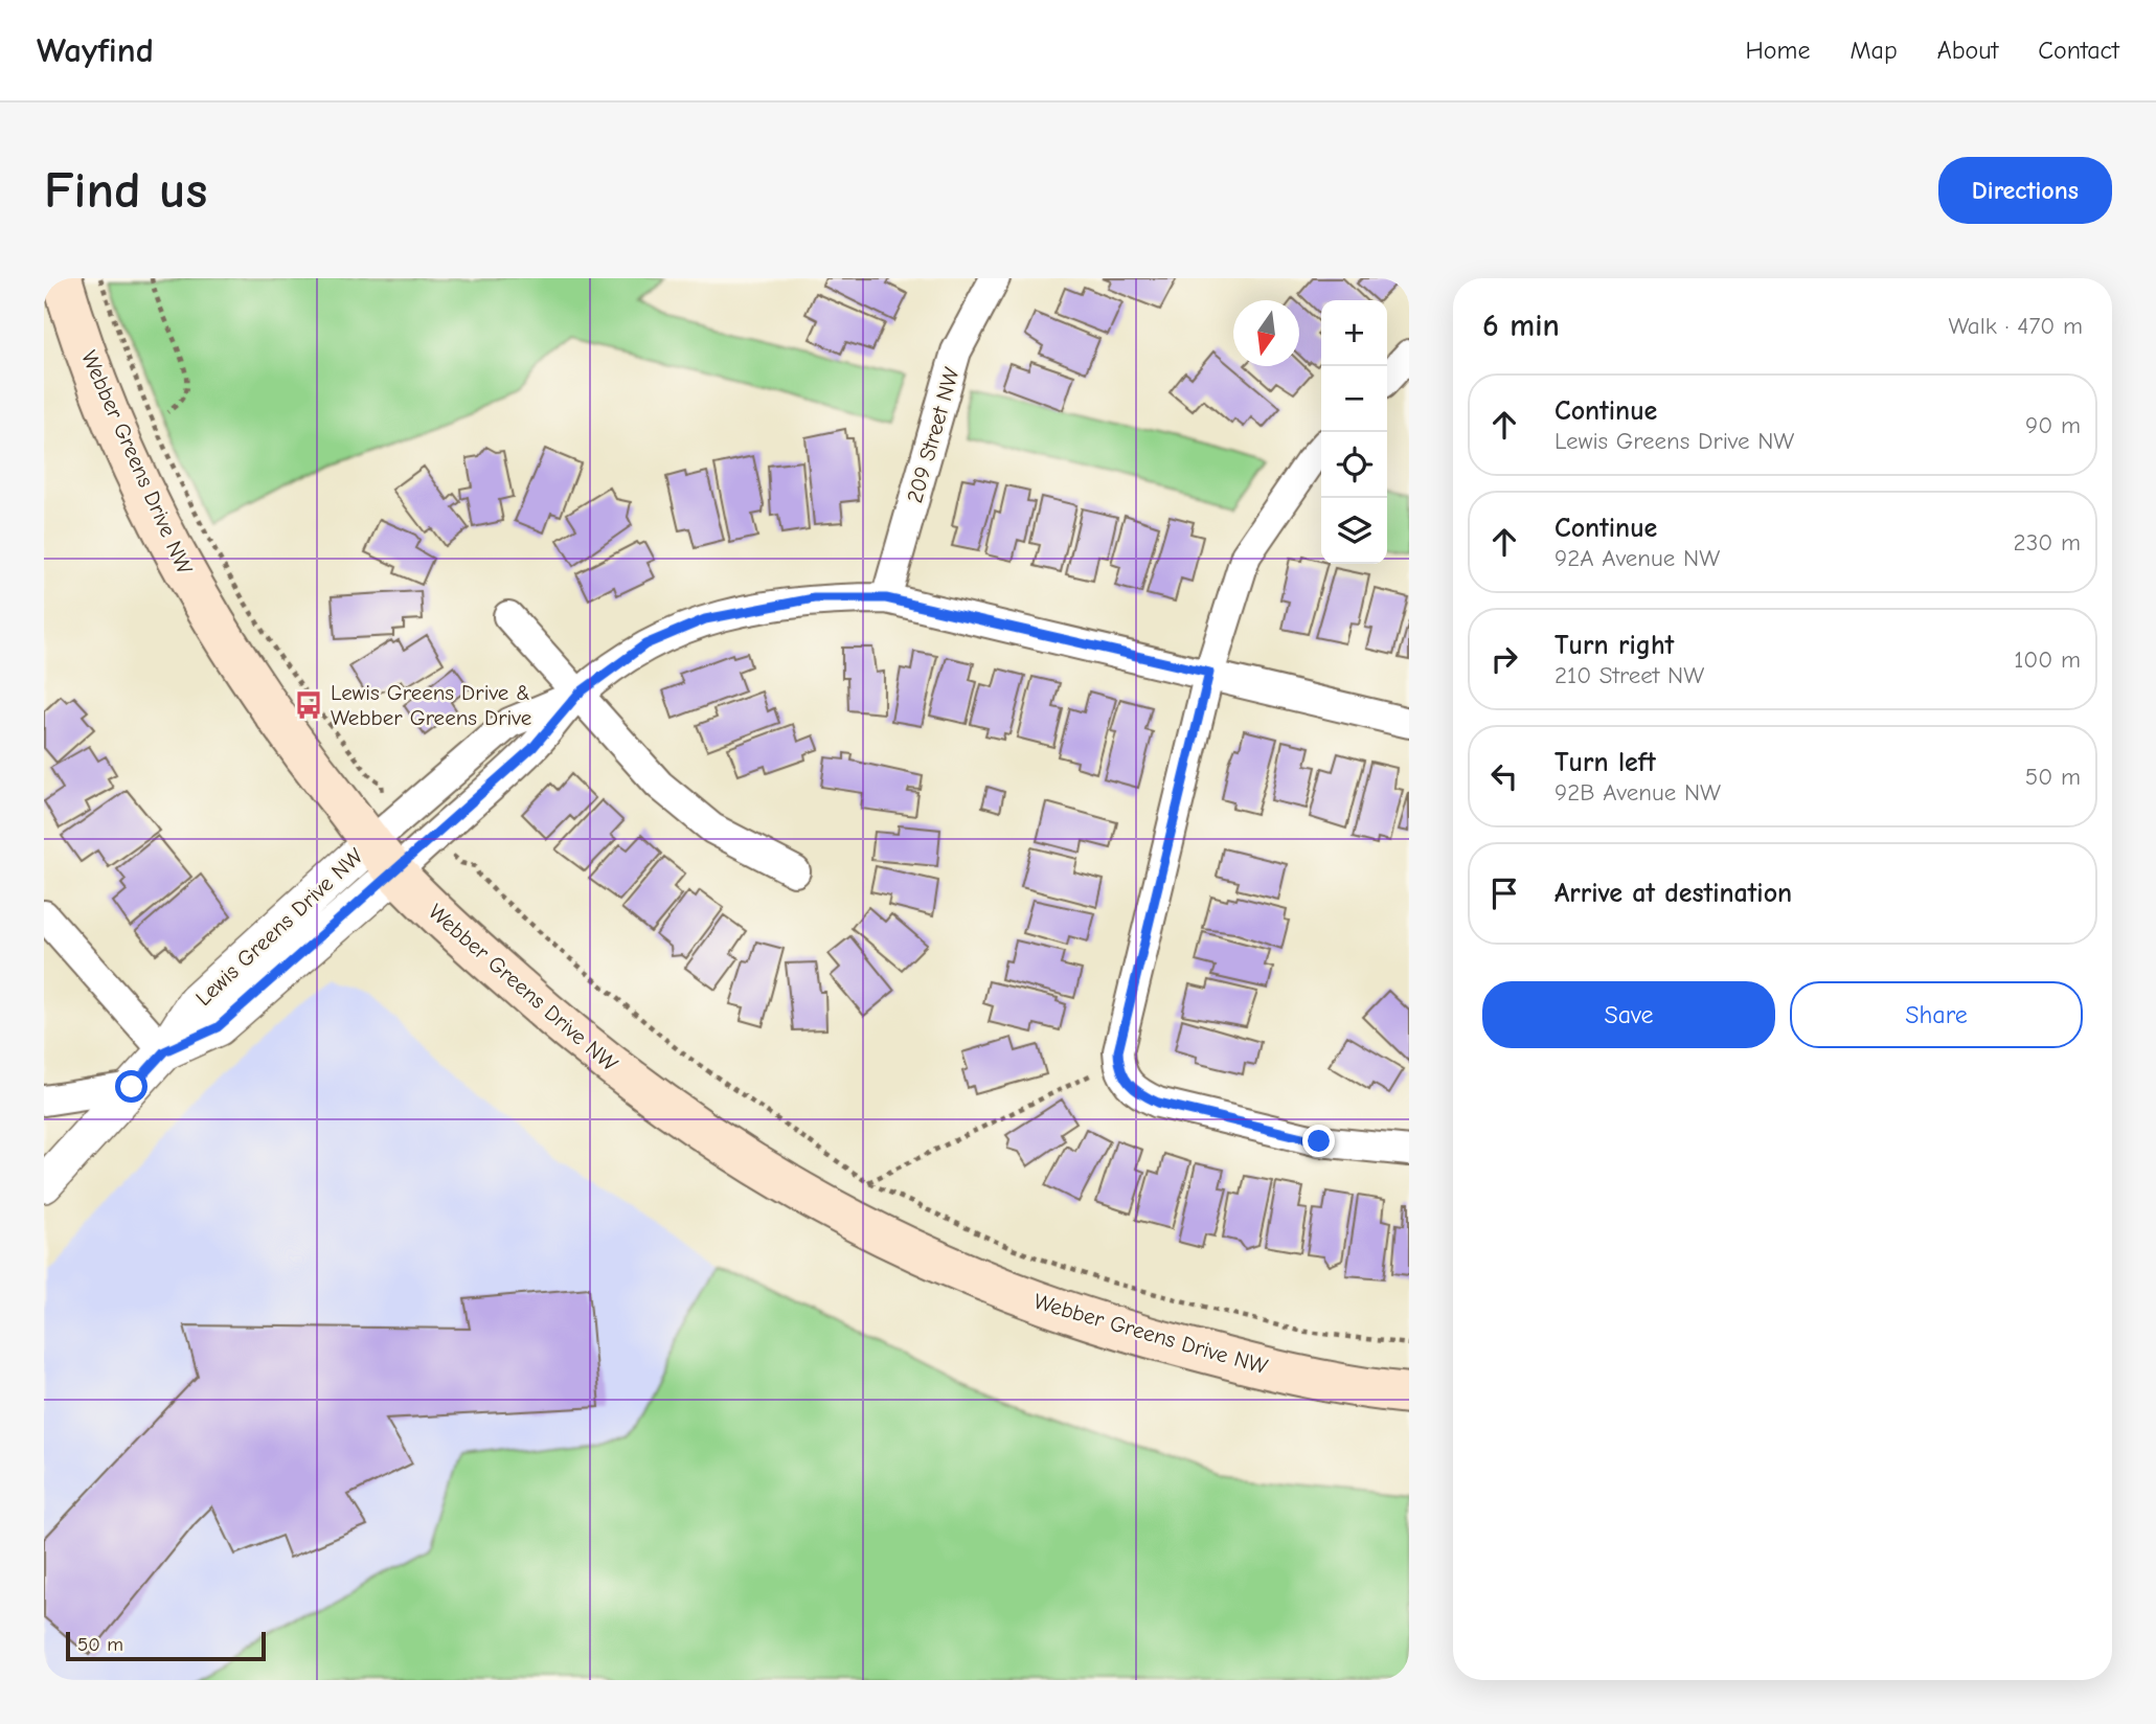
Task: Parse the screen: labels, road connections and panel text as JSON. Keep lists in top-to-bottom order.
{
  "streets": {
    "main road": ["Webber Greens Drive NW"],
    "street": ["209 Street NW", "Lewis Greens Drive NW"]
  },
  "crossings": [
    ["Webber Greens Drive NW", "Lewis Greens Drive NW"]
  ],
  "places": {
    "bus stop": ["Lewis Greens Drive & Webber Greens Drive"]
  },
  "scale_bar": "50 m",
  "north": "bottom",
  "page": {
    "header": "Wayfind",
    "nav": [
      "Home",
      "Map",
      "About",
      "Contact"
    ],
    "buttons": [
      "Directions",
      ["Save", "Share"]
    ],
    "title": "Find us",
    "heading": ["6 min", "Walk · 470 m"],
    "map_buttons": ["+", "−"],
    "list": [
      ["Continue", "Lewis Greens Drive NW", "90 m"],
      ["Continue", "92A Avenue NW", "230 m"],
      ["Turn right", "210 Street NW", "100 m"],
      ["Turn left", "92B Avenue NW", "50 m"],
      "Arrive at destination"
    ],
    "scale": "50 m"
  }
}
